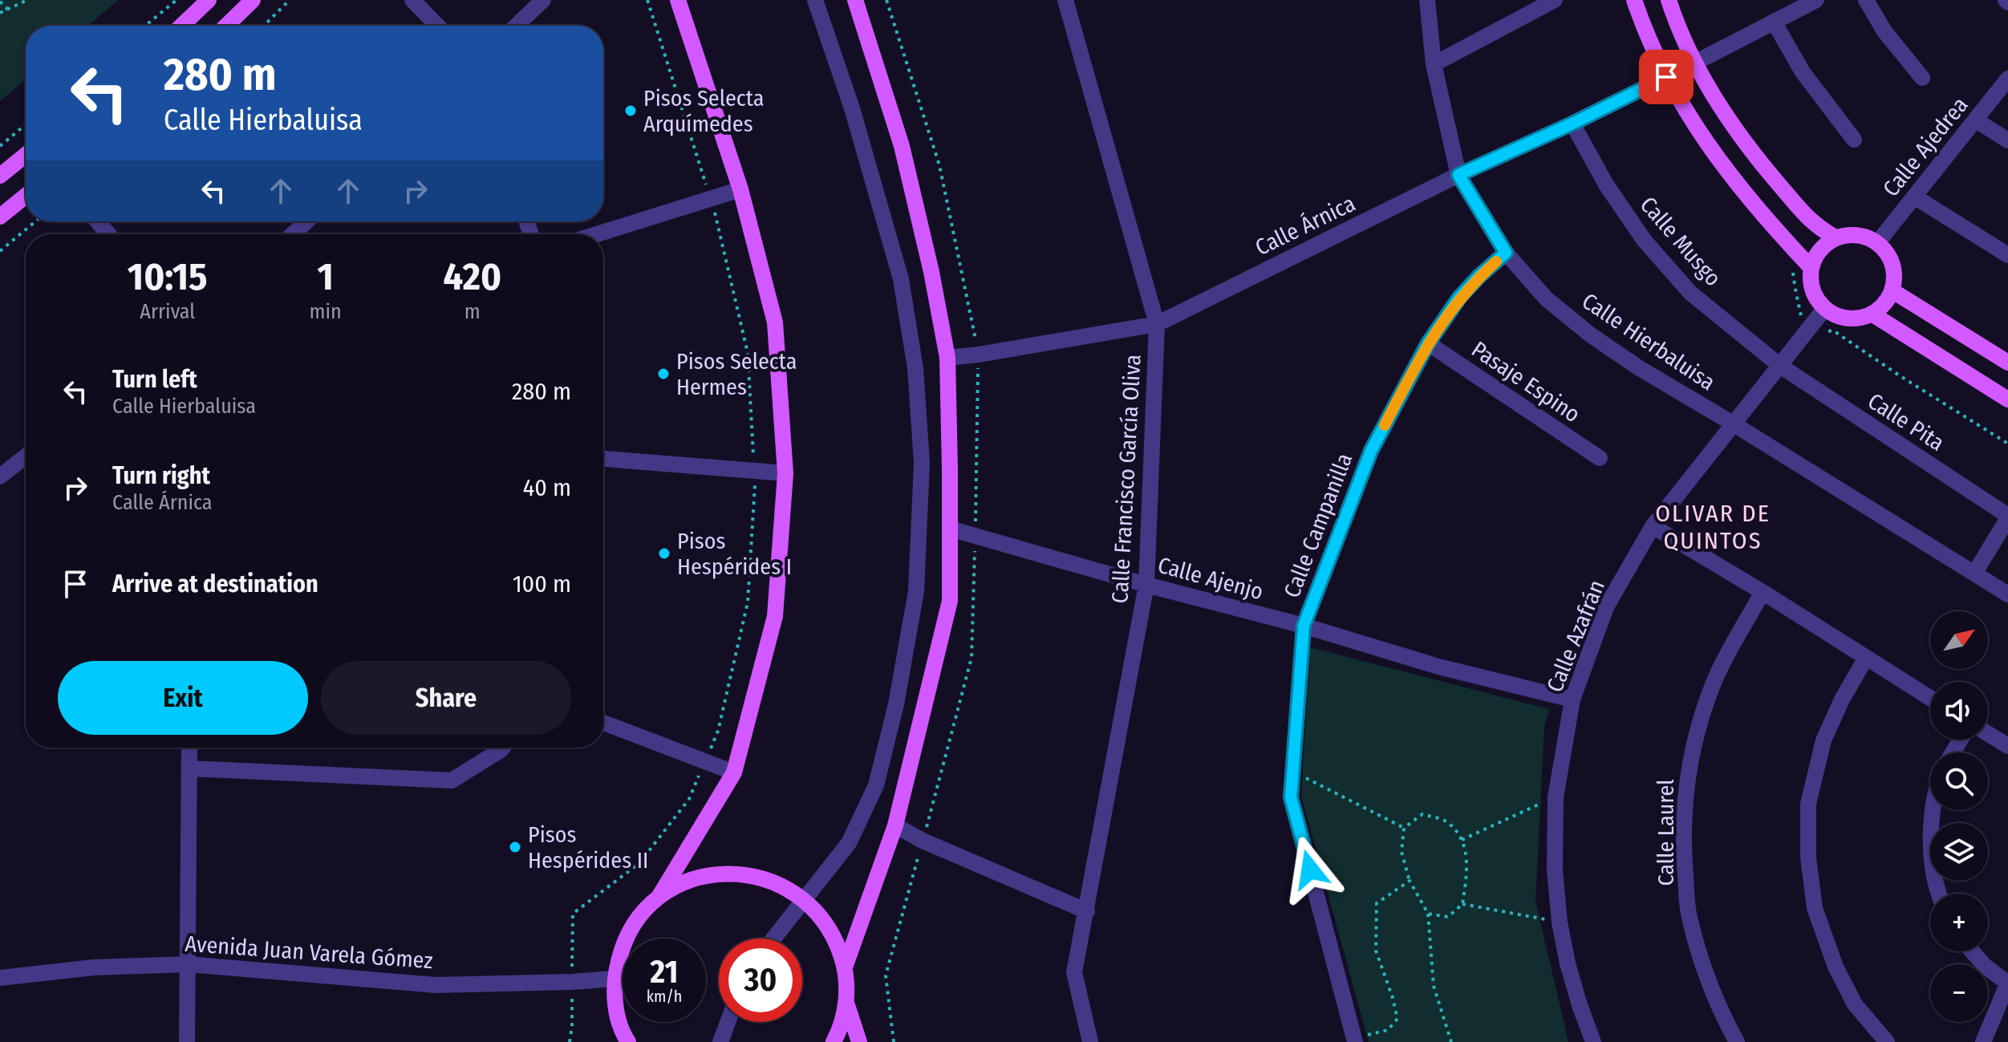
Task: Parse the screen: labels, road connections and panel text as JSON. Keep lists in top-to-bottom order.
{
  "streets": {
    "street": [
      "Calle Ajedrea",
      "Calle Árnica",
      "Calle Musgo",
      "Calle Hierbaluisa",
      "Pasaje Espino",
      "Calle Pita",
      "Calle Francisco García Oliva",
      "Calle Campanilla",
      "Calle Ajenjo",
      "Calle Azafrán",
      "Calle Laurel",
      "Avenida Juan Varela Gómez"
    ]
  },
  "crossings": [
    ["Calle Ajedrea", "Calle Azafrán"],
    ["Calle Árnica", "Calle Musgo"],
    ["Calle Árnica", "Calle Hierbaluisa"],
    ["Calle Árnica", "Calle Francisco García Oliva"],
    ["Calle Musgo", "Calle Pita"],
    ["Calle Musgo", "Calle Azafrán"],
    ["Calle Hierbaluisa", "Calle Campanilla"],
    ["Calle Hierbaluisa", "Calle Azafrán"],
    ["Pasaje Espino", "Calle Campanilla"],
    ["Calle Pita", "Calle Azafrán"],
    ["Calle Francisco García Oliva", "Calle Ajenjo"],
    ["Calle Campanilla", "Calle Ajenjo"],
    ["Calle Ajenjo", "Calle Azafrán"]
  ],
  "districts": ["OLIVAR DE QUINTOS"],
  "places": [
    "Pisos Selecta Arquímedes",
    "Pisos Selecta Hermes",
    "Pisos Hespérides I",
    "Pisos Hespérides II"
  ],
  "north": "top right",
  "page": {
    "turn": ["280 m", "Calle Hierbaluisa"],
    "eta": [
      "10:15",
      "Arrival",
      "1",
      "min",
      "420",
      "m"
    ],
    "list": [
      {
        "name": "Turn left",
        "note": "Calle Hierbaluisa",
        "value": "280 m"
      },
      {
        "name": "Turn right",
        "note": "Calle Árnica",
        "value": "40 m"
      },
      {
        "name": "Arrive at destination",
        "value": "100 m"
      }
    ],
    "map_buttons": ["+", "−"],
    "buttons": ["Exit", "Share"],
    "speed": "21 km/h",
    "limit": "30"
  }
}
